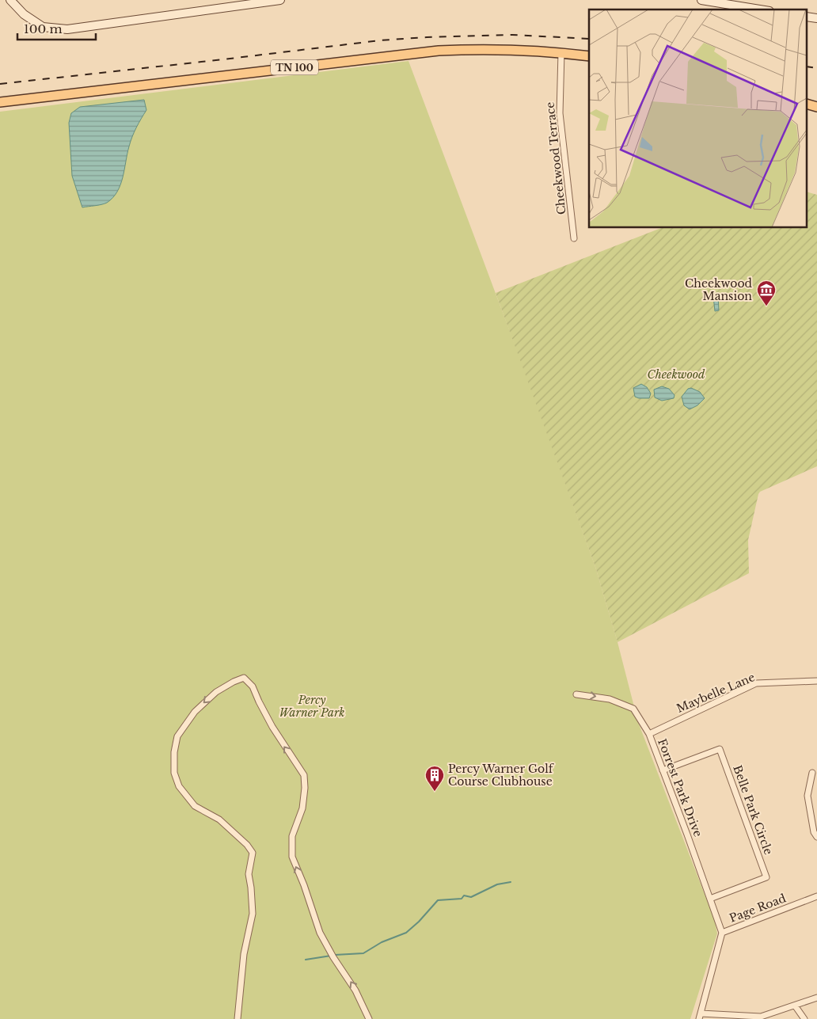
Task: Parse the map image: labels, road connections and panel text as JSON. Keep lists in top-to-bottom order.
{
  "streets": {
    "main road": ["TN 100"],
    "street": [
      "Cheekwood Terrace",
      "Maybelle Lane",
      "Forrest Park Drive",
      "Belle Park Circle",
      "Page Road"
    ]
  },
  "crossings": [
    ["TN 100", "Cheekwood Terrace"],
    ["Maybelle Lane", "Forrest Park Drive"],
    ["Forrest Park Drive", "Belle Park Circle"],
    ["Forrest Park Drive", "Page Road"]
  ],
  "parks": ["Cheekwood", "Percy Warner Park"],
  "places": {
    "museum": ["Cheekwood Mansion"],
    "building": ["Percy Warner Golf Course Clubhouse"]
  },
  "scale_bar": "100 m"
}
